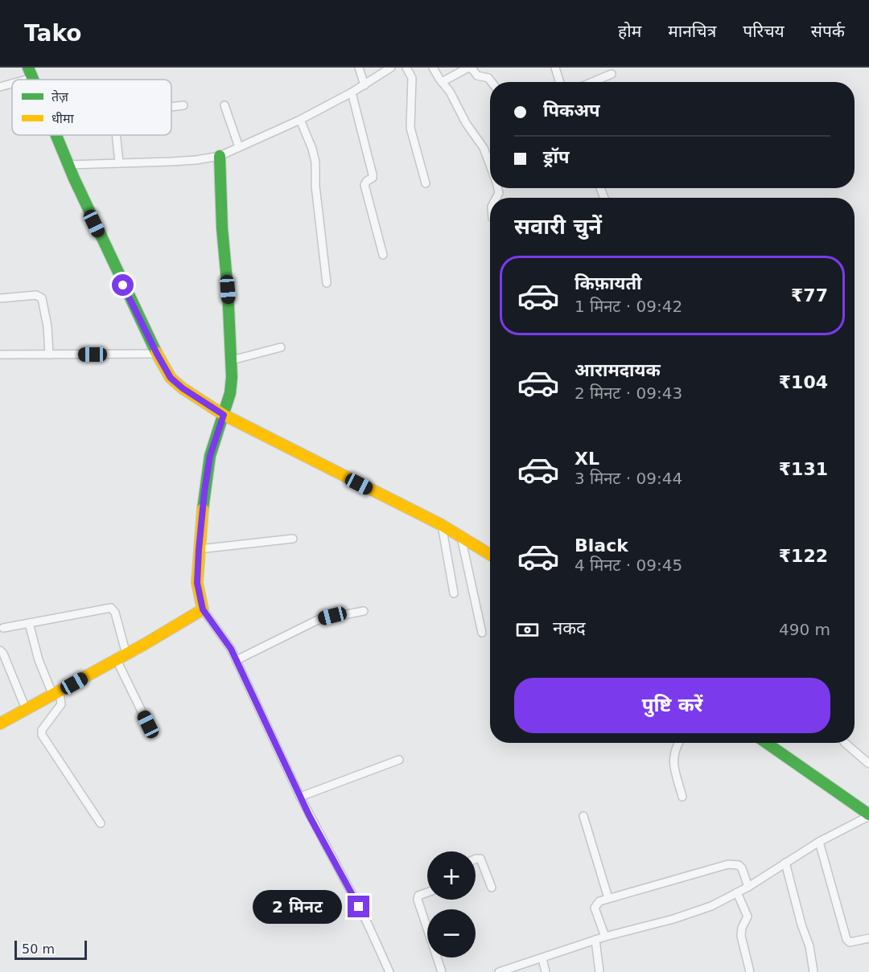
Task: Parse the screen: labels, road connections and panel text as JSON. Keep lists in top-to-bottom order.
{
  "legend": ["तेज़", "धीमा"],
  "scale_bar": "50 m",
  "page": {
    "header": "Tako",
    "nav": [
      "होम",
      "मानचित्र",
      "परिचय",
      "संपर्क"
    ],
    "banner": ["पिकअप", "ड्रॉप"],
    "heading": "सवारी चुनें",
    "list": [
      {
        "name": "किफ़ायती",
        "note": "1 मिनट · 09:42",
        "value": "₹77"
      },
      {
        "name": "आरामदायक",
        "note": "2 मिनट · 09:43",
        "value": "₹104"
      },
      {
        "name": "XL",
        "note": "3 मिनट · 09:44",
        "value": "₹131"
      },
      {
        "name": "Black",
        "note": "4 मिनट · 09:45",
        "value": "₹122"
      }
    ],
    "pay": ["नकद", "490 m"],
    "buttons": "पुष्टि करें",
    "map_buttons": ["+", "−"],
    "bubble": "2 मिनट",
    "scale": "50 m"
  }
}
